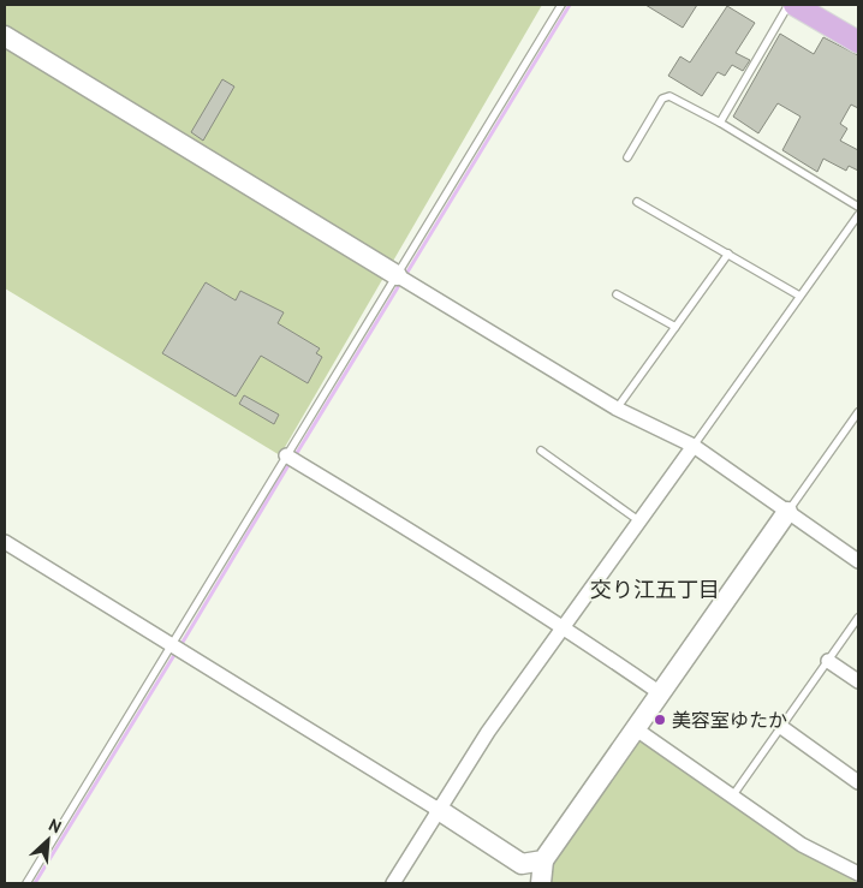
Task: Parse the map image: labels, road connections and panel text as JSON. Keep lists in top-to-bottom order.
{
  "districts": ["交り江五丁目"],
  "places": ["美容室ゆたか"],
  "north": "top right"
}
